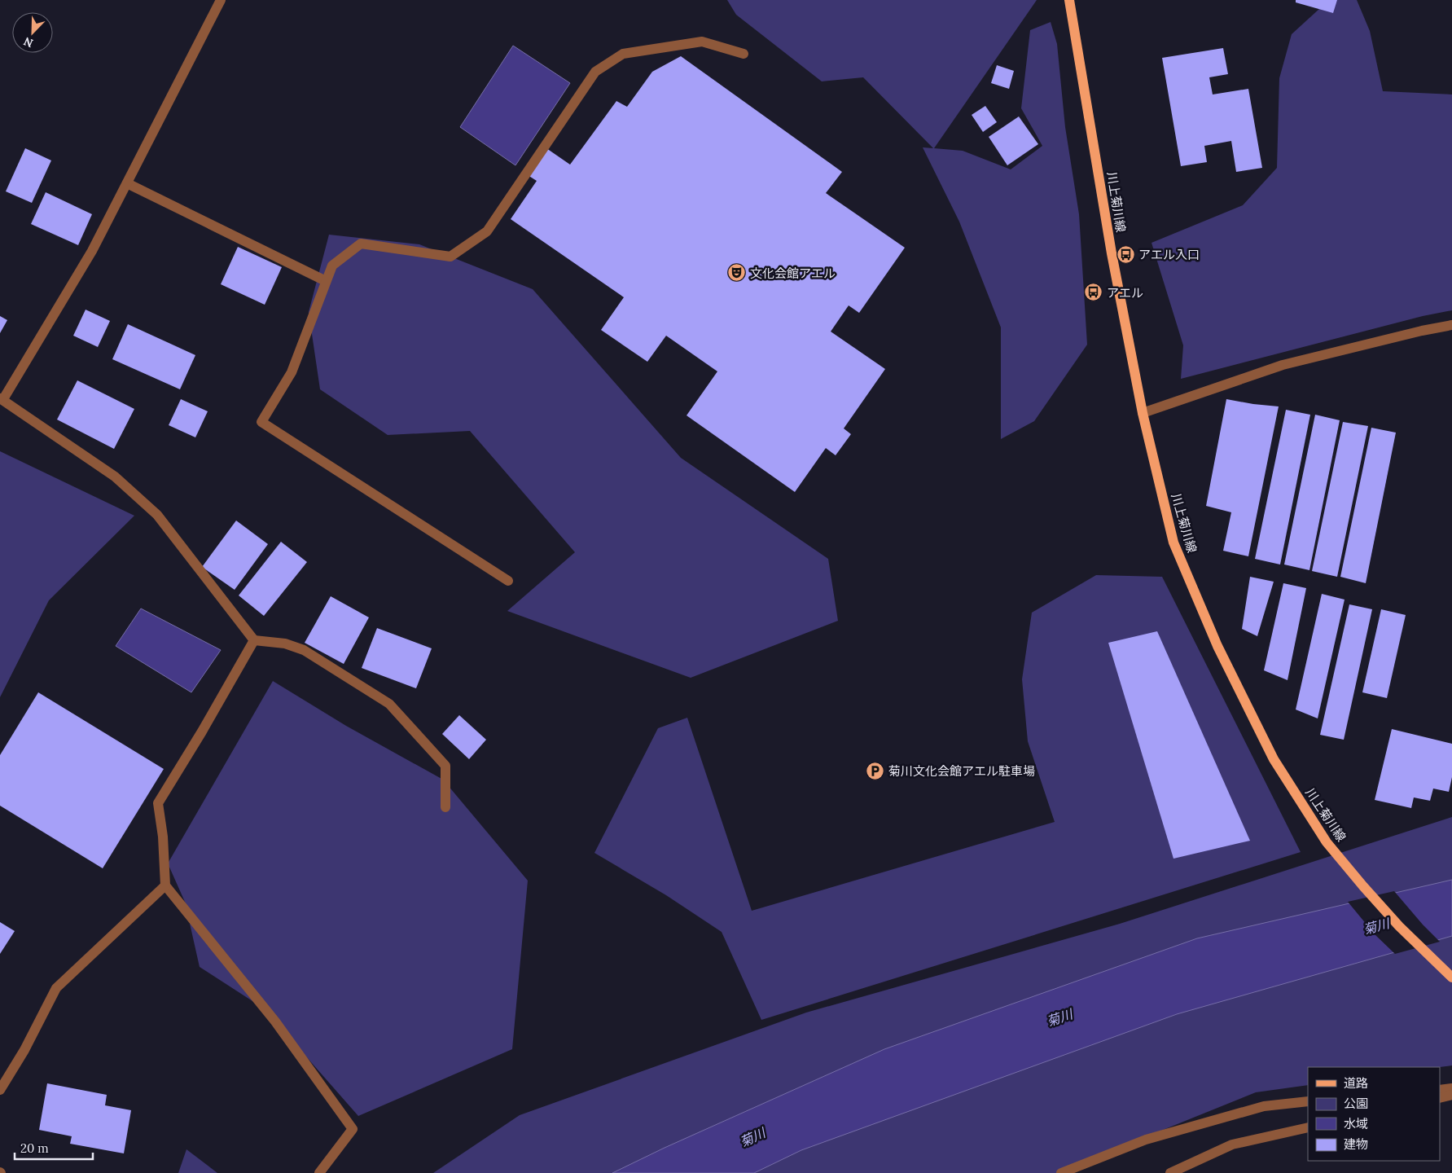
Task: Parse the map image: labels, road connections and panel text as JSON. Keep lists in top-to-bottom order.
{
  "streets": {
    "main road": ["川上菊川線"]
  },
  "water": ["菊川"],
  "places": {
    "bus stop": ["アエル入口", "アエル"],
    "theatre": ["文化会館アエル"],
    "parking": ["菊川文化会館アエル駐車場"]
  },
  "legend": [
    "道路",
    "公園",
    "水域",
    "建物"
  ],
  "scale_bar": "20 m",
  "north": "bottom left"
}
